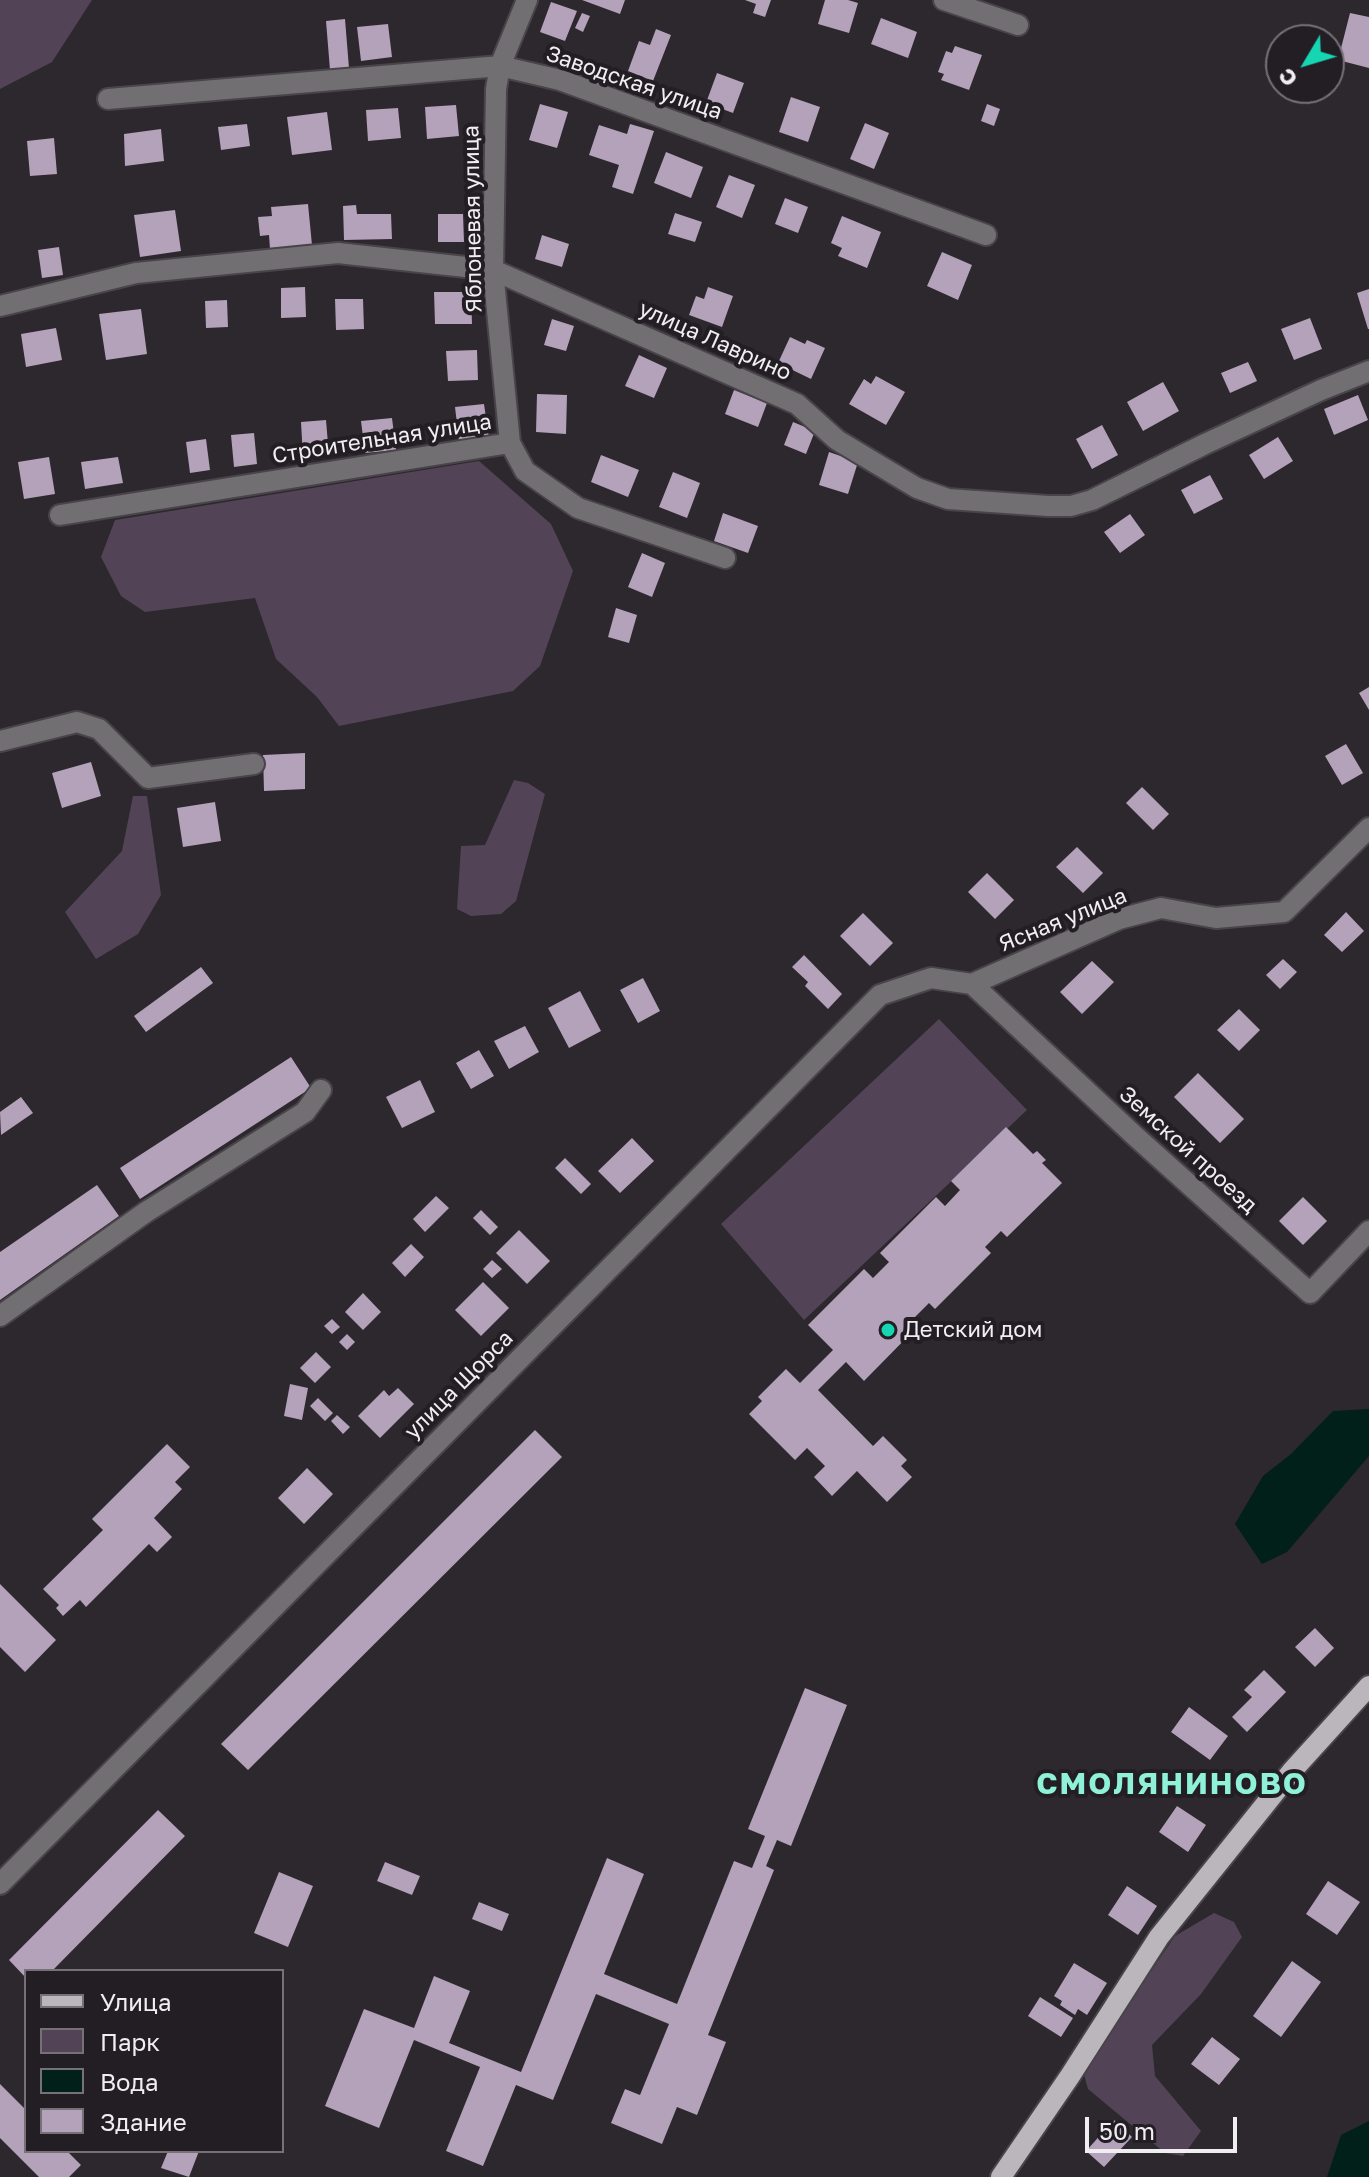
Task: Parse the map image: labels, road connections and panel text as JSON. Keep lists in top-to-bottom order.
{
  "streets": {
    "street": [
      "Заводская улица",
      "Яблоневая улица",
      "улица Лаврино",
      "Строительная улица",
      "Ясная улица",
      "Земской проезд",
      "улица Щорса"
    ]
  },
  "crossings": [
    ["Заводская улица", "Яблоневая улица"],
    ["Яблоневая улица", "улица Лаврино"],
    ["Яблоневая улица", "Строительная улица"],
    ["Ясная улица", "Земской проезд"],
    ["Ясная улица", "улица Щорса"],
    ["Земской проезд", "улица Щорса"]
  ],
  "districts": ["СМОЛЯНИНОВО"],
  "places": ["Детский дом"],
  "legend": [
    "Улица",
    "Парк",
    "Вода",
    "Здание"
  ],
  "scale_bar": "50 m",
  "north": "bottom left"
}
